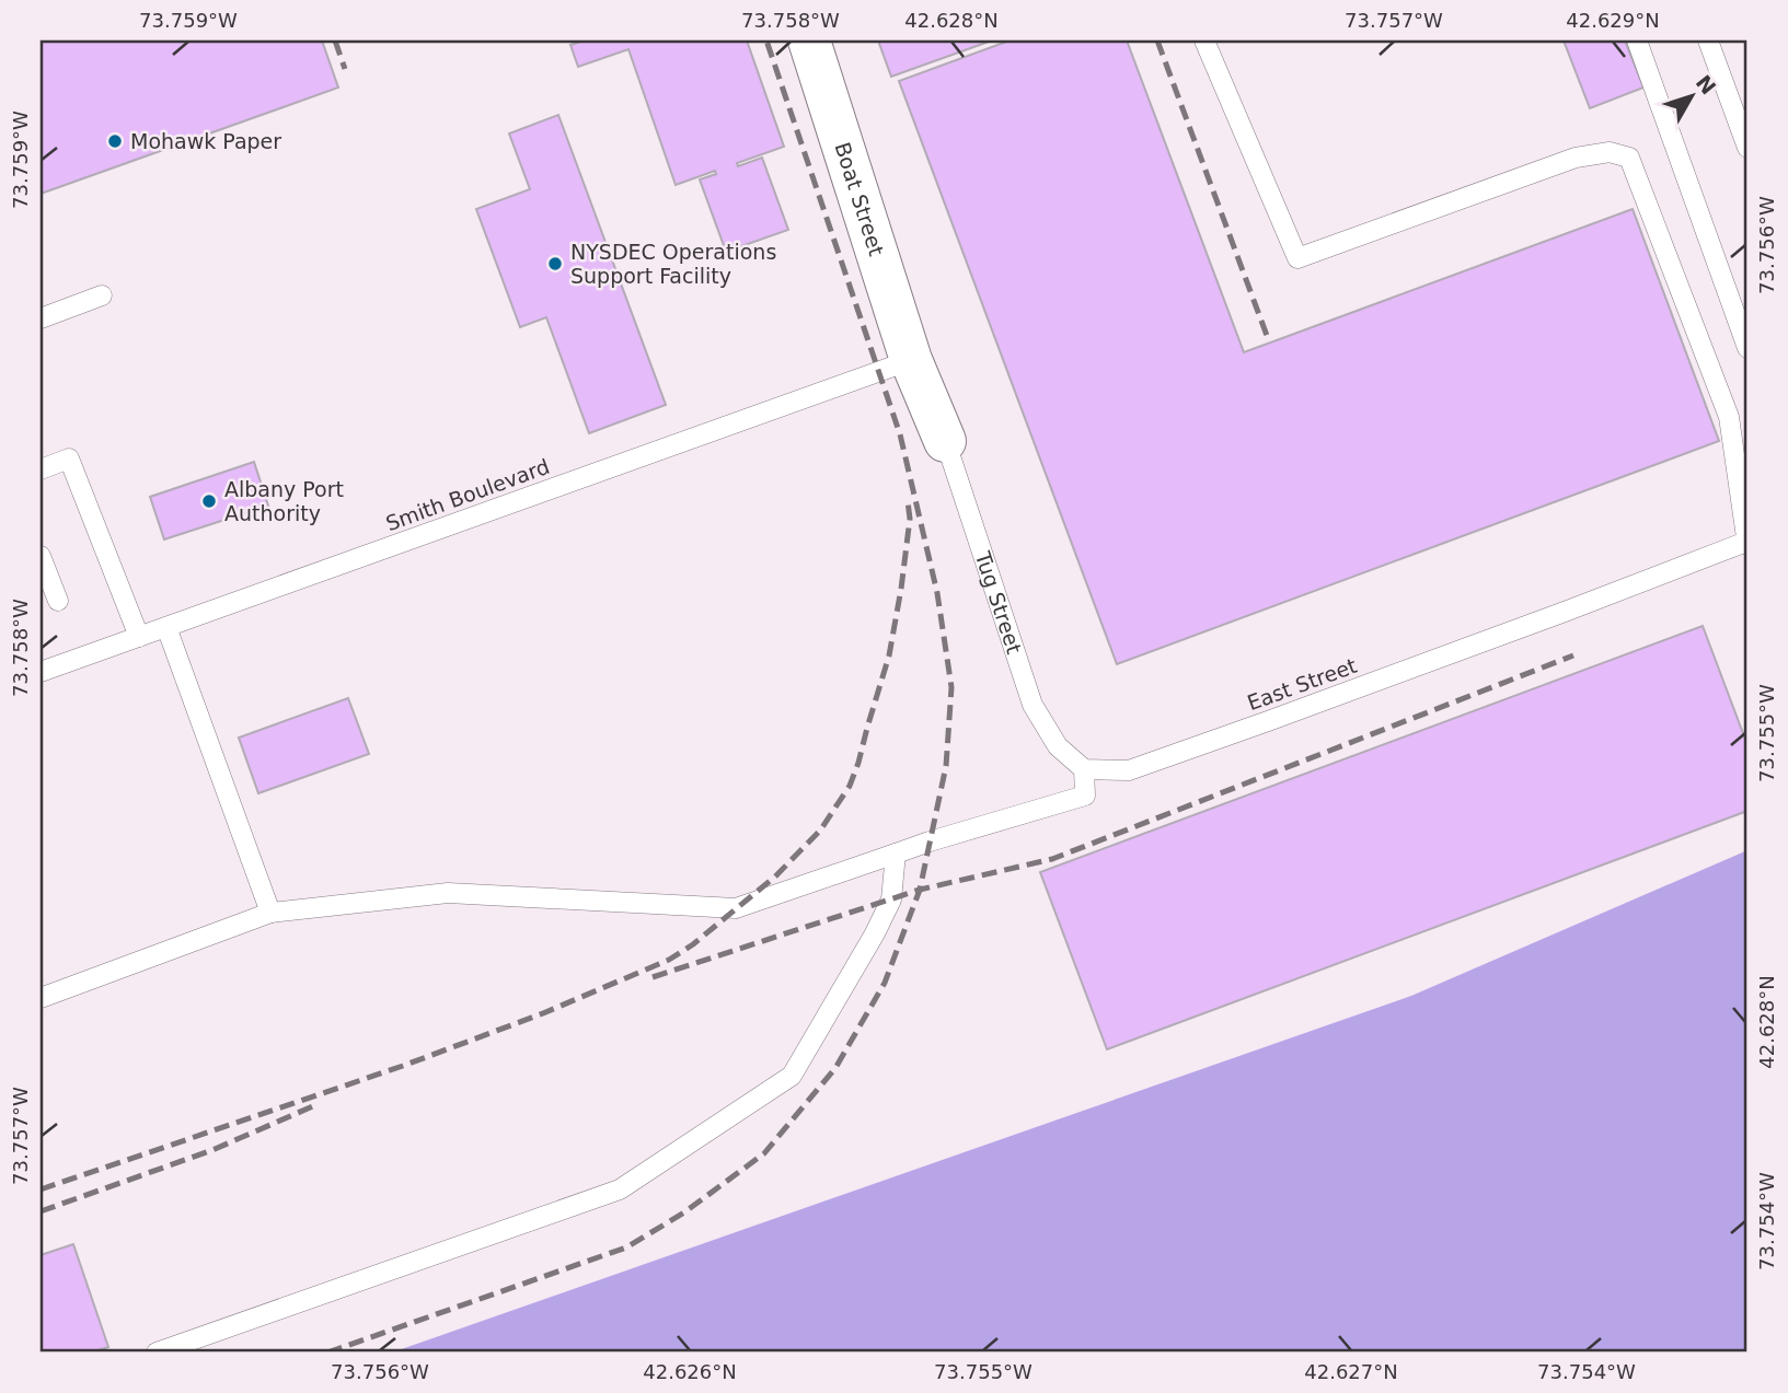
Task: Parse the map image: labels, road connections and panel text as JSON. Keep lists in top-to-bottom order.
{
  "streets": {
    "street": ["Boat Street", "Tug Street"],
    "lane": ["Smith Boulevard", "East Street"]
  },
  "crossings": [
    ["Boat Street", "Smith Boulevard"],
    ["Boat Street", "Tug Street"],
    ["Smith Boulevard", "Tug Street"],
    ["Tug Street", "East Street"]
  ],
  "places": ["Mohawk Paper", "NYSDEC Operations Support Facility", "Albany Port Authority"],
  "north": "top right",
  "coordinates": [
    "73.759°W",
    "73.758°W",
    "42.628°N",
    "73.757°W",
    "42.629°N",
    "73.756°W",
    "73.755°W",
    "73.754°W",
    "42.626°N",
    "42.627°N"
  ]
}
